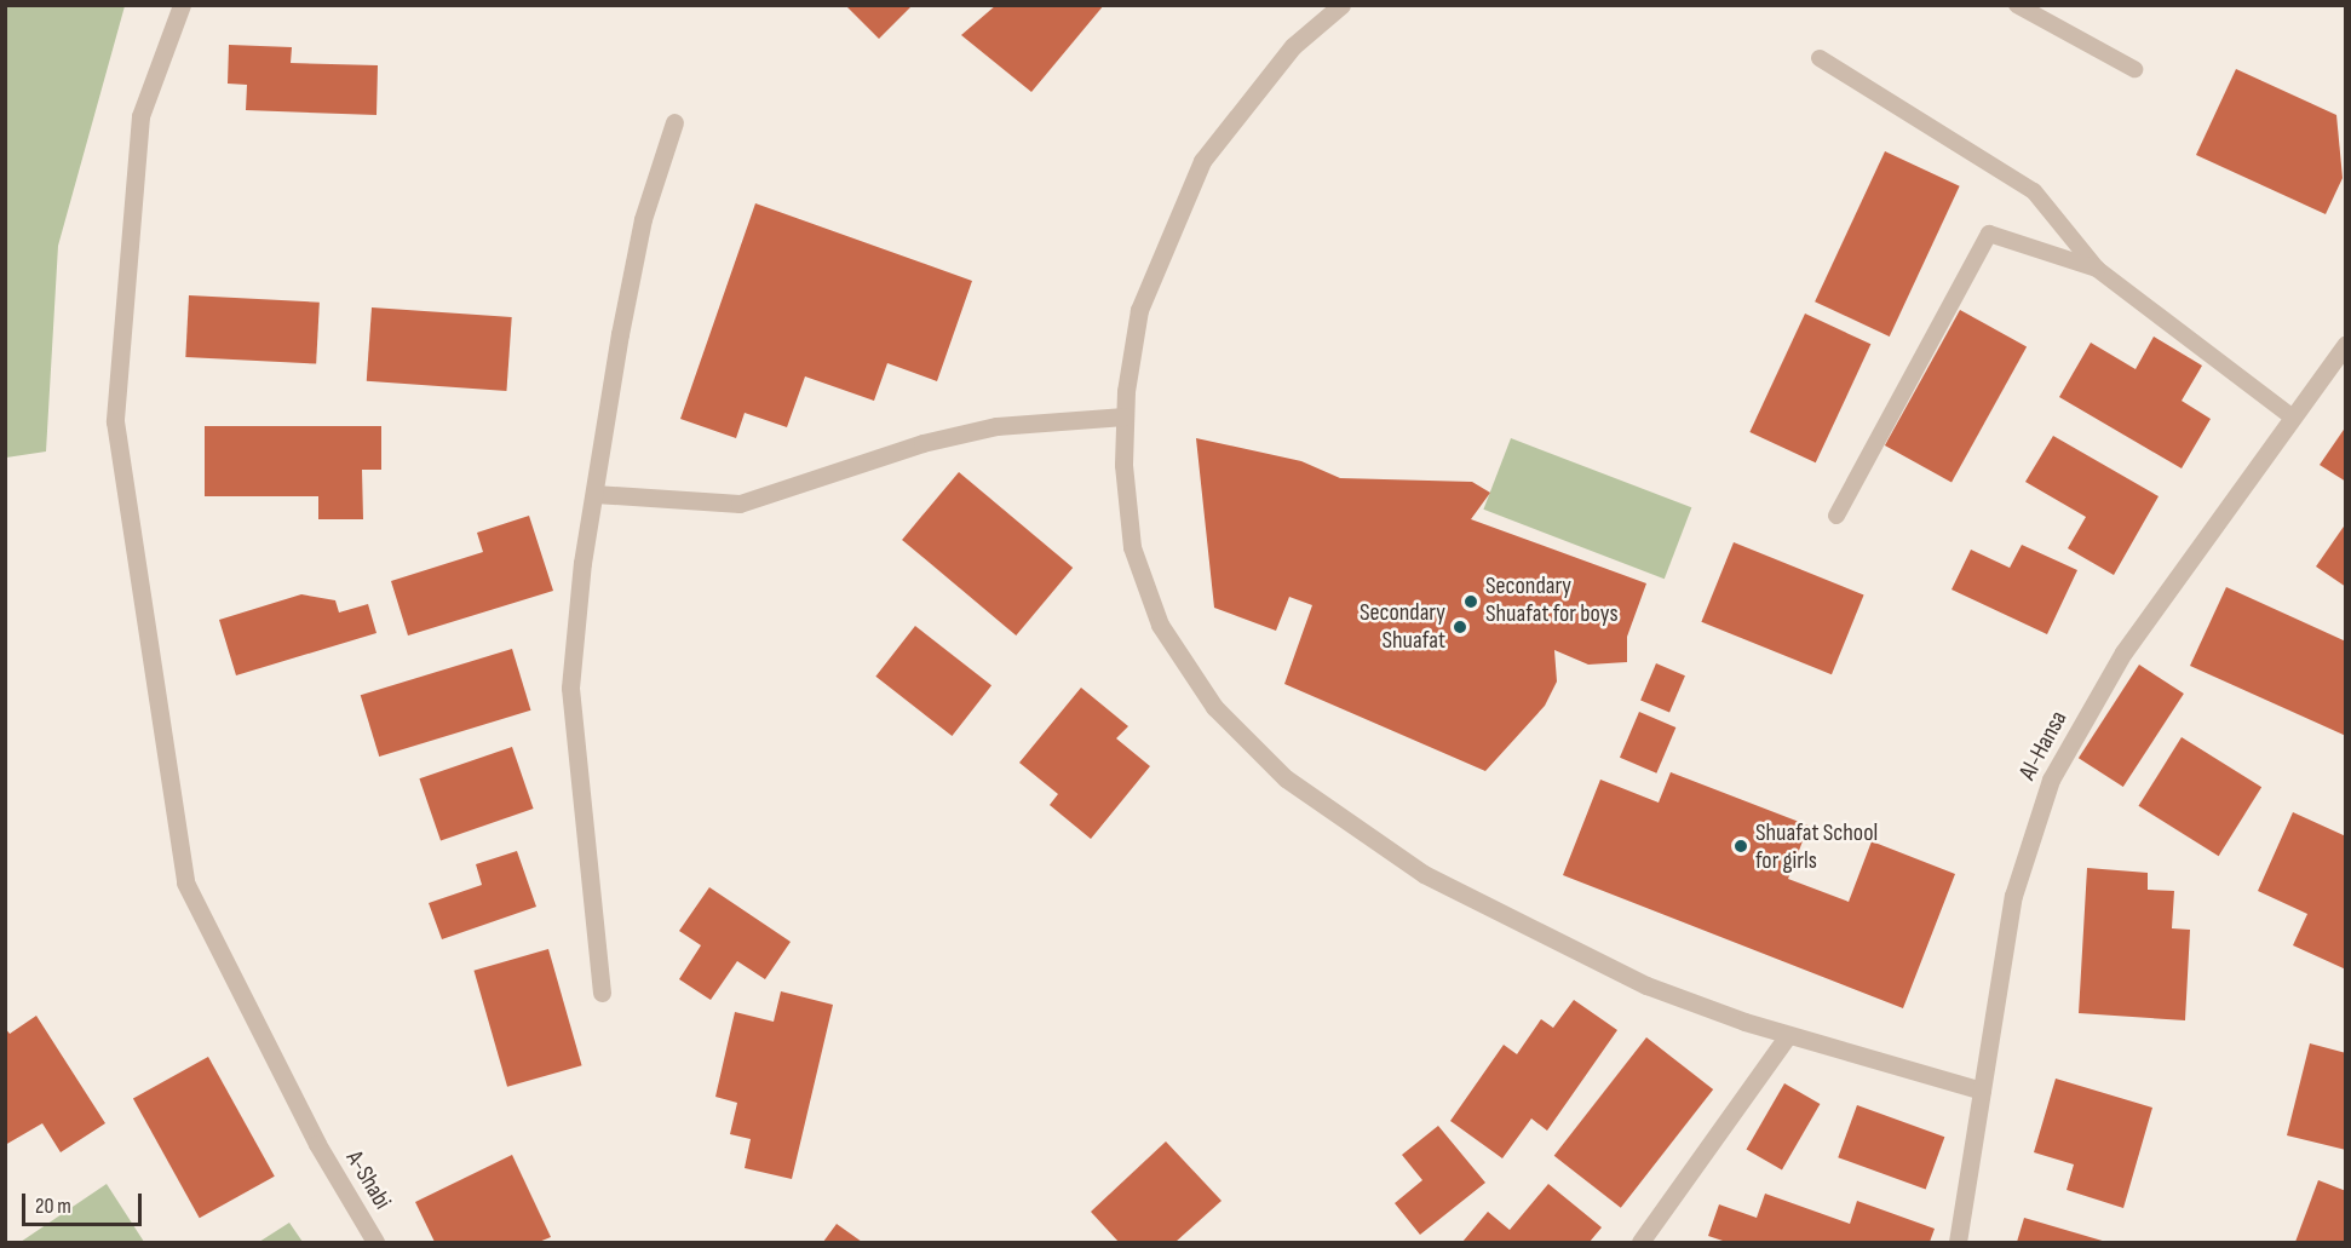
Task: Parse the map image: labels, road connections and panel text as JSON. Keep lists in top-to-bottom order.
{
  "streets": {
    "street": ["Al-Hansa", "A-Shabi"]
  },
  "places": ["Secondary Shuafat for boys", "Secondary Shuafat", "Shuafat School for girls"],
  "scale_bar": "20 m"
}
